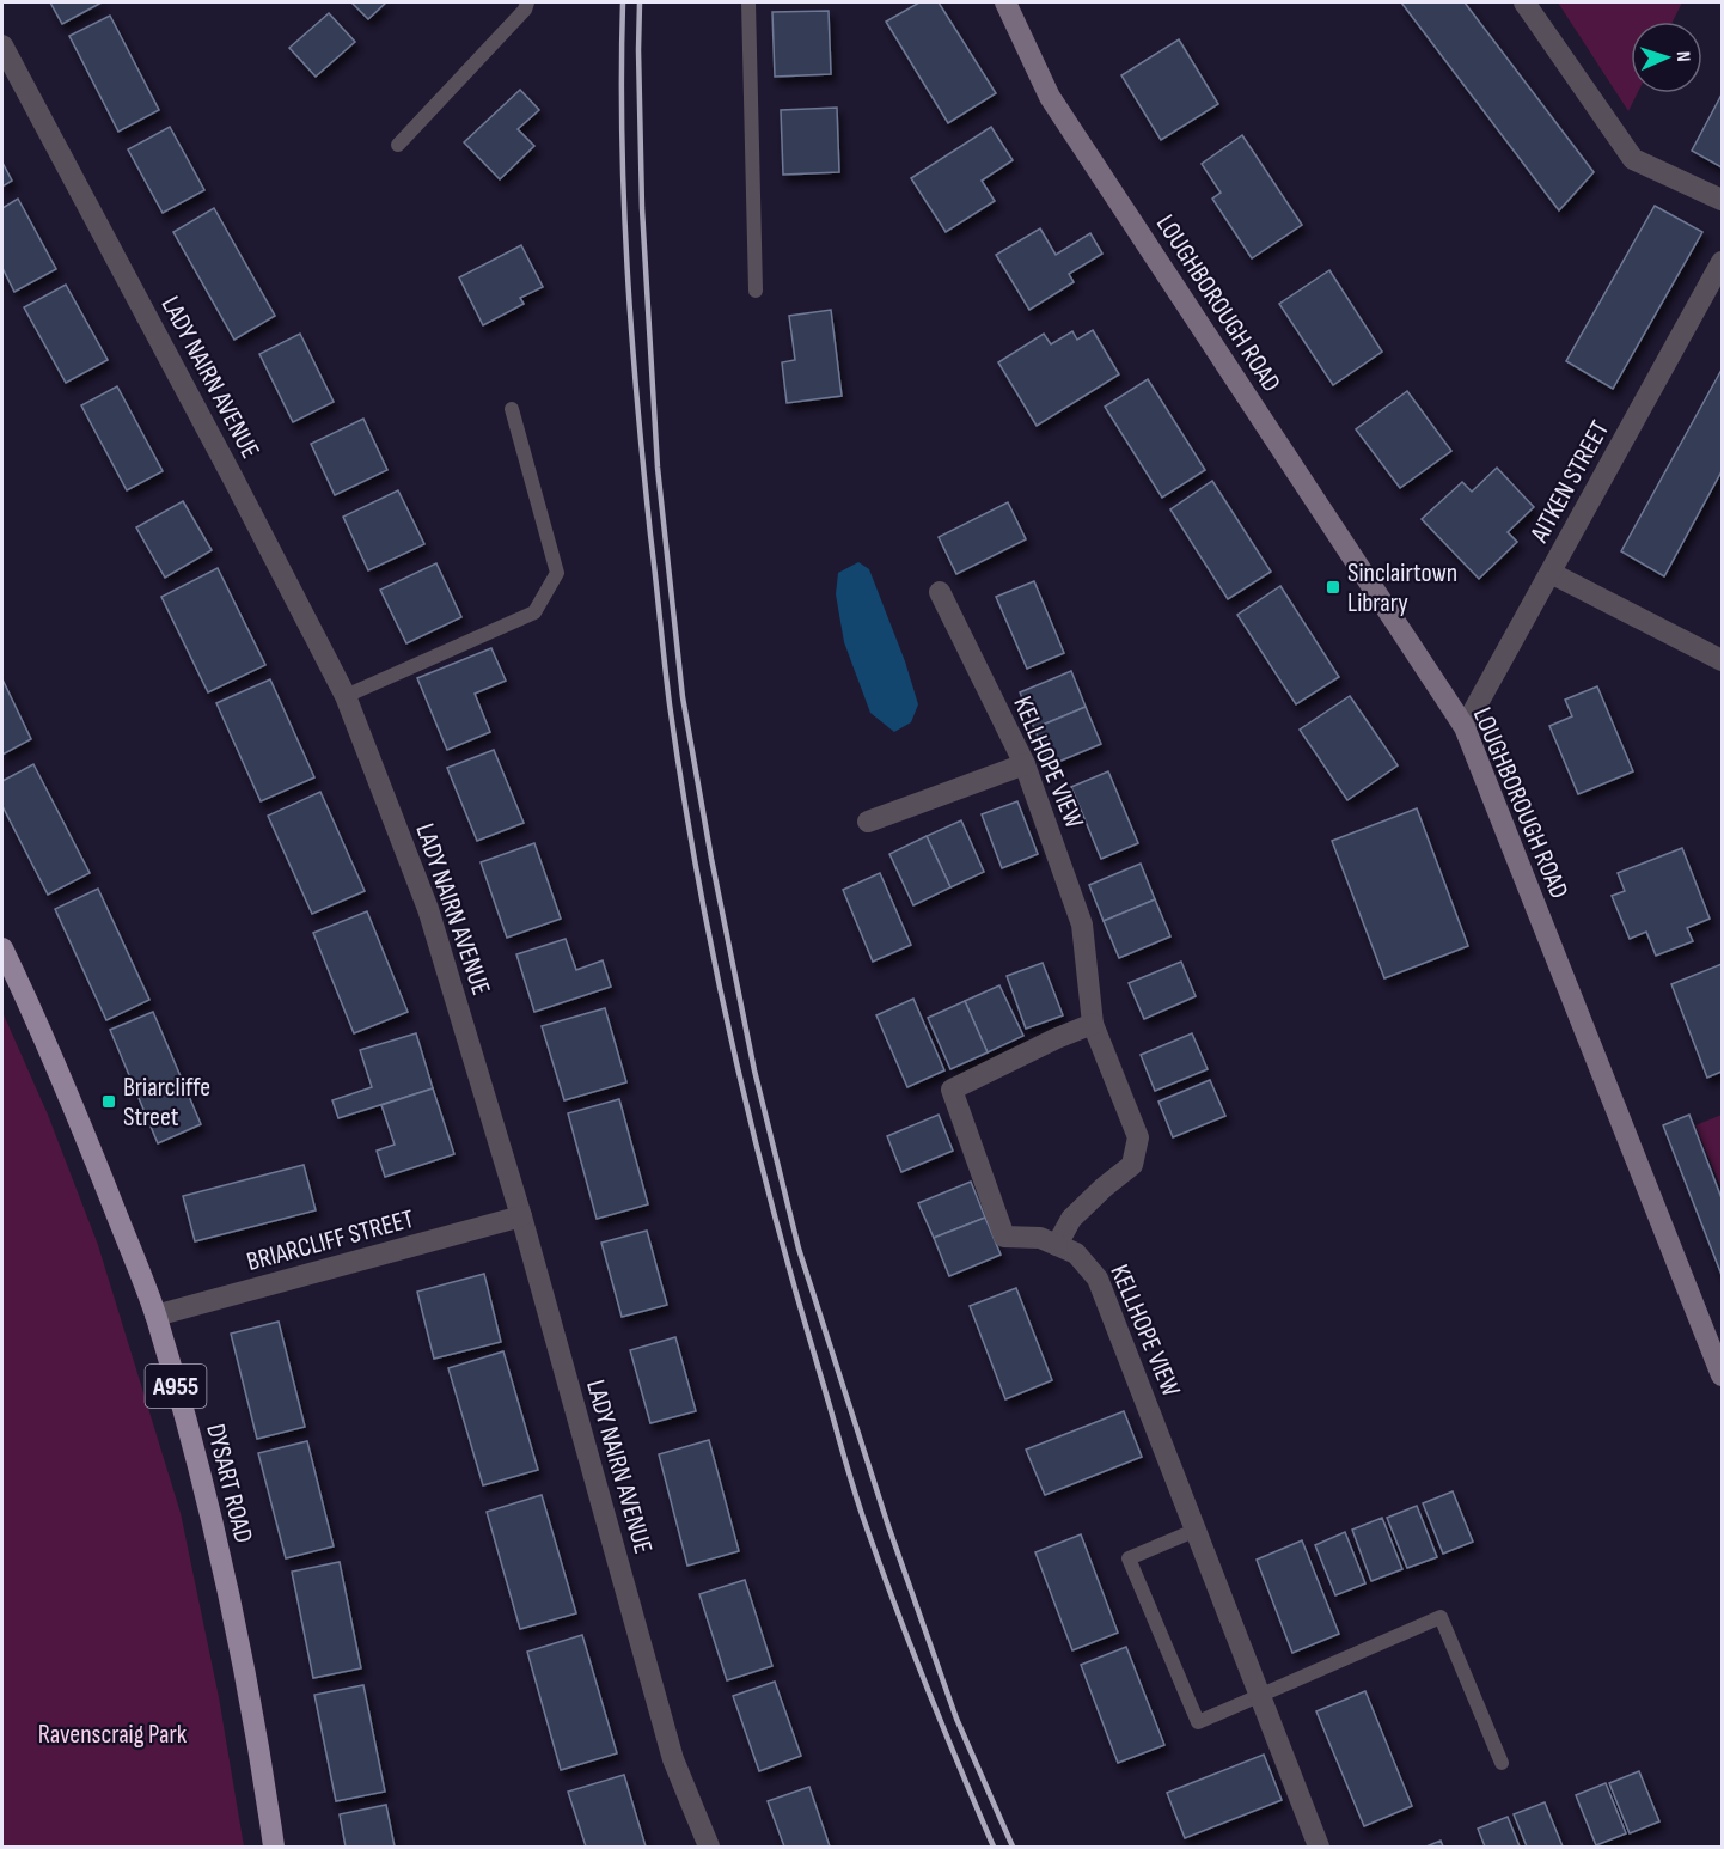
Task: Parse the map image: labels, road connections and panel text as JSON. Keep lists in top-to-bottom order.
{
  "streets": {
    "main road": ["A955", "DYSART ROAD"],
    "street": [
      "LOUGHBOROUGH ROAD",
      "LADY NAIRN AVENUE",
      "AITKEN STREET",
      "KELLHOPE VIEW",
      "BRIARCLIFF STREET"
    ]
  },
  "crossings": [
    ["LOUGHBOROUGH ROAD", "AITKEN STREET"],
    ["LADY NAIRN AVENUE", "BRIARCLIFF STREET"],
    ["BRIARCLIFF STREET", "DYSART ROAD"]
  ],
  "parks": ["Ravenscraig Park"],
  "places": {
    "transit": ["Sinclairtown Library", "Briarcliffe Street"]
  },
  "north": "right"
}
